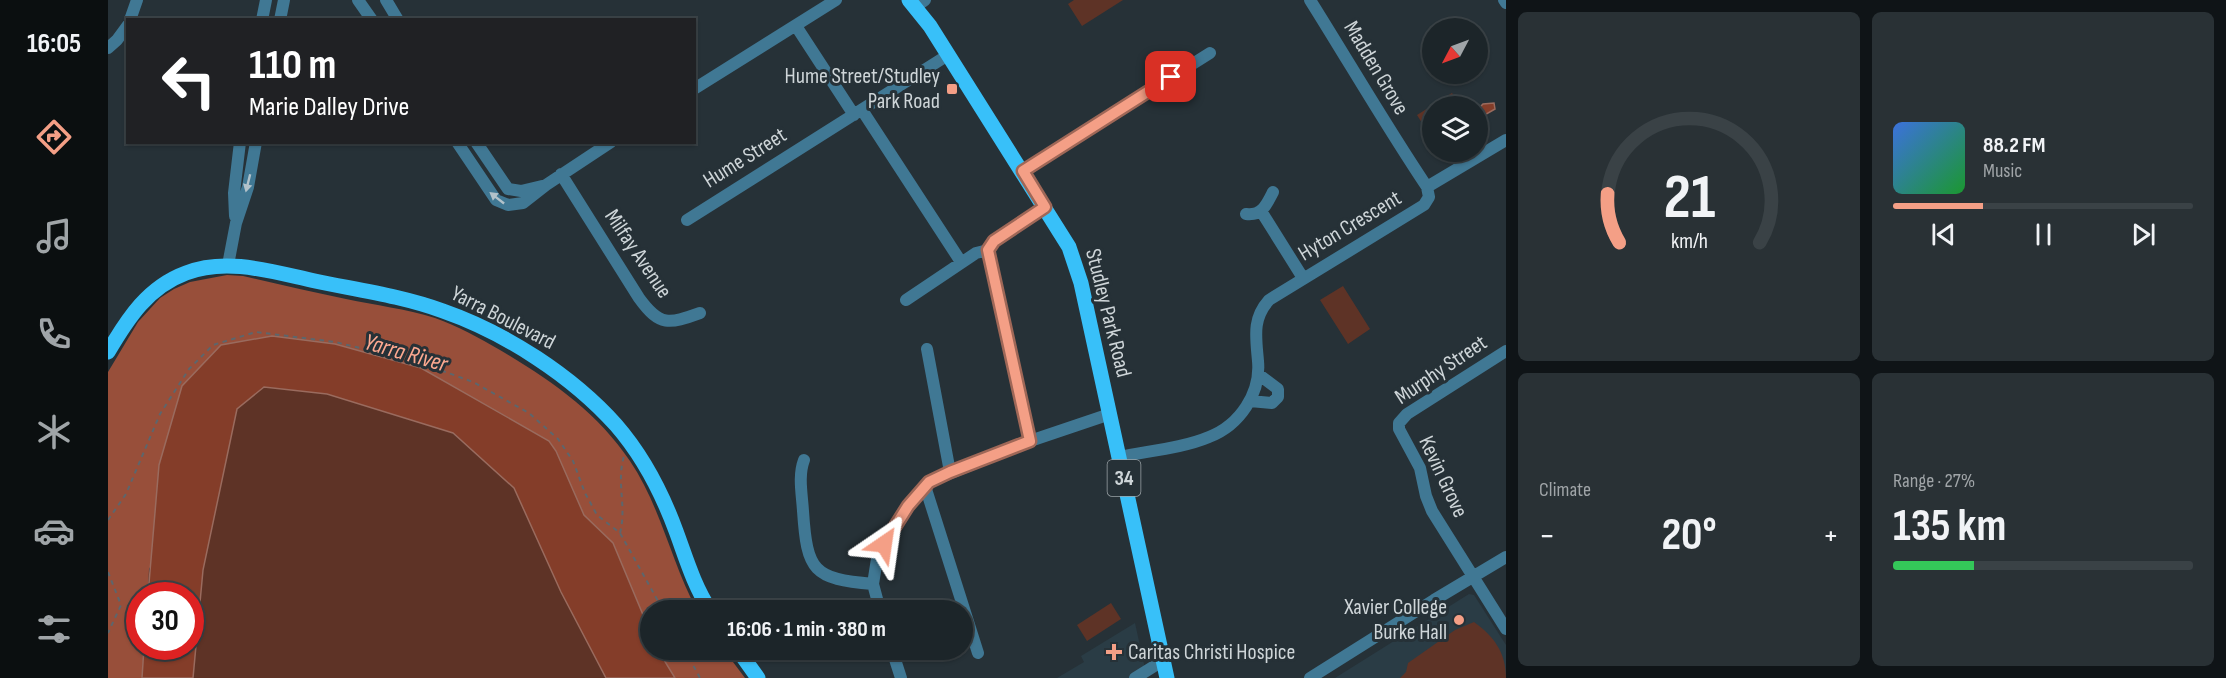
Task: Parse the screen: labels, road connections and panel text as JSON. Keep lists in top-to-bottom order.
{
  "streets": {
    "main road": ["Studley Park Road", "Yarra Boulevard", "34"],
    "street": [
      "Madden Grove",
      "Hume Street",
      "Hyton Crescent",
      "Milfay Avenue",
      "Murphy Street",
      "Kevin Grove"
    ]
  },
  "crossings": [
    ["Madden Grove", "Hyton Crescent"],
    ["Hume Street", "Studley Park Road"],
    ["Hyton Crescent", "Studley Park Road"],
    ["Murphy Street", "Kevin Grove"]
  ],
  "water": ["Yarra River"],
  "places": {
    "transit": ["Hume Street/Studley Park Road"],
    "other": ["Xavier College Burke Hall"],
    "health": ["Caritas Christi Hospice"]
  },
  "north": "bottom left",
  "page": {
    "tabs": "16:05",
    "turn": ["110 m", "Marie Dalley Drive"],
    "song": ["88.2 FM", "Music"],
    "tile": [
      "Climate",
      ["Range · 27%", "135 km"]
    ],
    "heat": ["−", "20°", "+"],
    "limit": "30",
    "trip": "16:06 · 1 min · 380 m",
    "gauge": ["21", "km/h"]
  }
}
